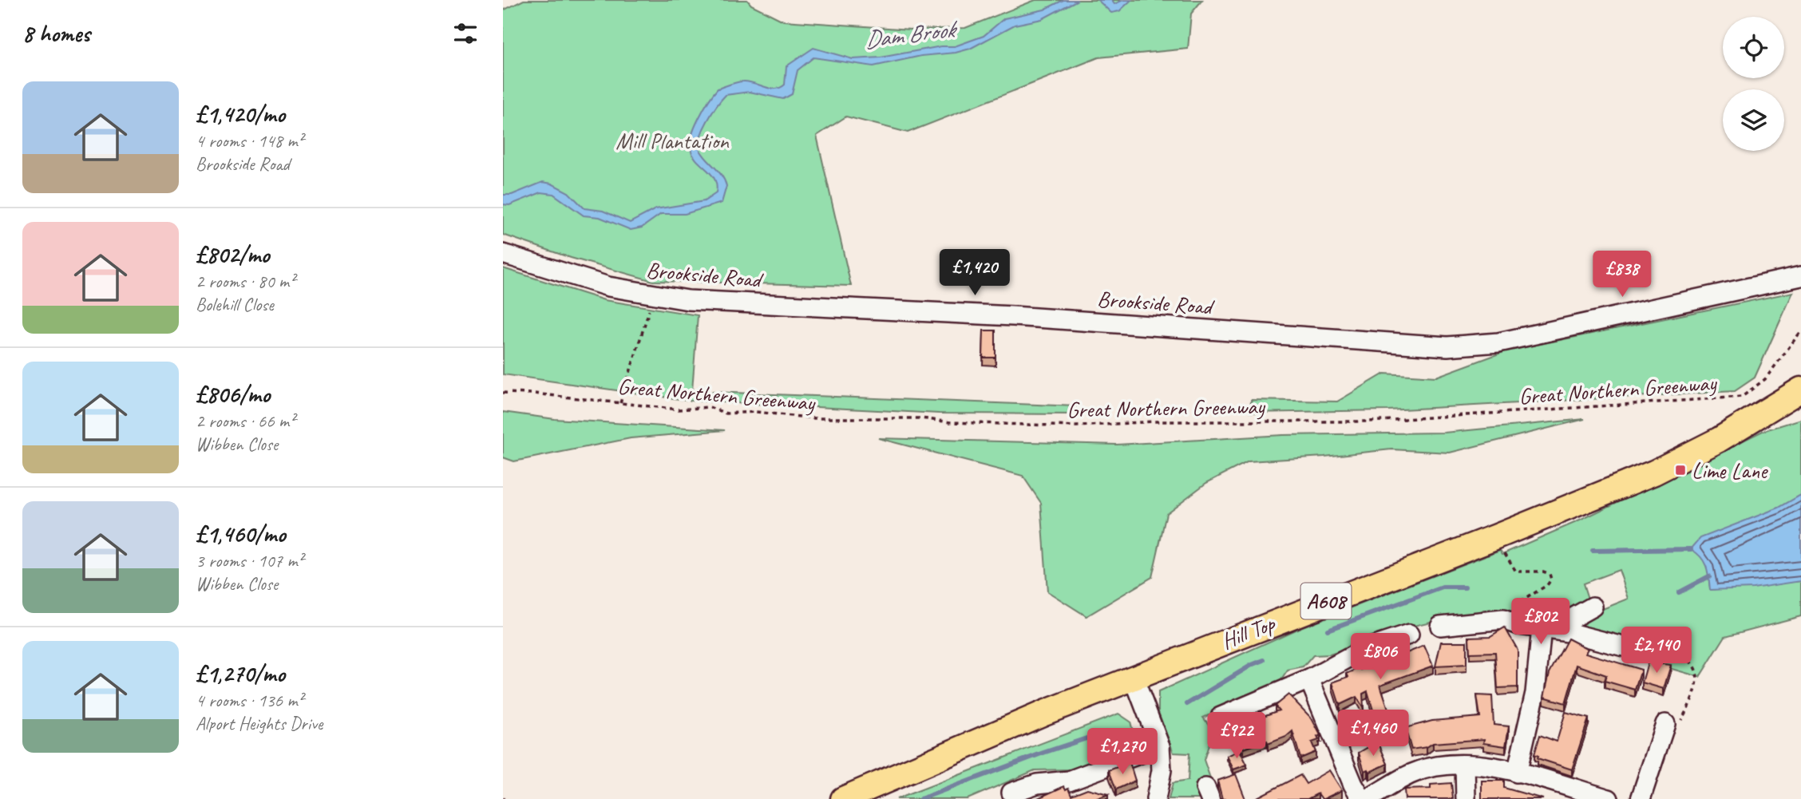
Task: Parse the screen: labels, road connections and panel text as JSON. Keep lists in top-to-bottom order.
{
  "streets": {
    "main road": ["A608", "Hill Top"],
    "street": ["Brookside Road"],
    "path": ["Great Northern Greenway"]
  },
  "water": ["Dam Brook"],
  "parks": ["Mill Plantation"],
  "places": {
    "transit": ["Lime Lane"]
  },
  "page": {
    "heading": "8 homes",
    "list": [
      {
        "name": "£1,420/mo",
        "note": "4 rooms · 148 m² · Brookside Road"
      },
      {
        "name": "£802/mo",
        "note": "2 rooms · 80 m² · Bolehill Close"
      },
      {
        "name": "£806/mo",
        "note": "2 rooms · 66 m² · Wibben Close"
      },
      {
        "name": "£1,460/mo",
        "note": "3 rooms · 107 m² · Wibben Close"
      },
      {
        "name": "£1,270/mo",
        "note": "4 rooms · 136 m² · Alport Heights Drive"
      }
    ],
    "price": [
      "£1,420",
      "£838",
      "£802",
      "£2,140",
      "£806",
      "£1,460",
      "£922",
      "£1,270"
    ]
  }
}
